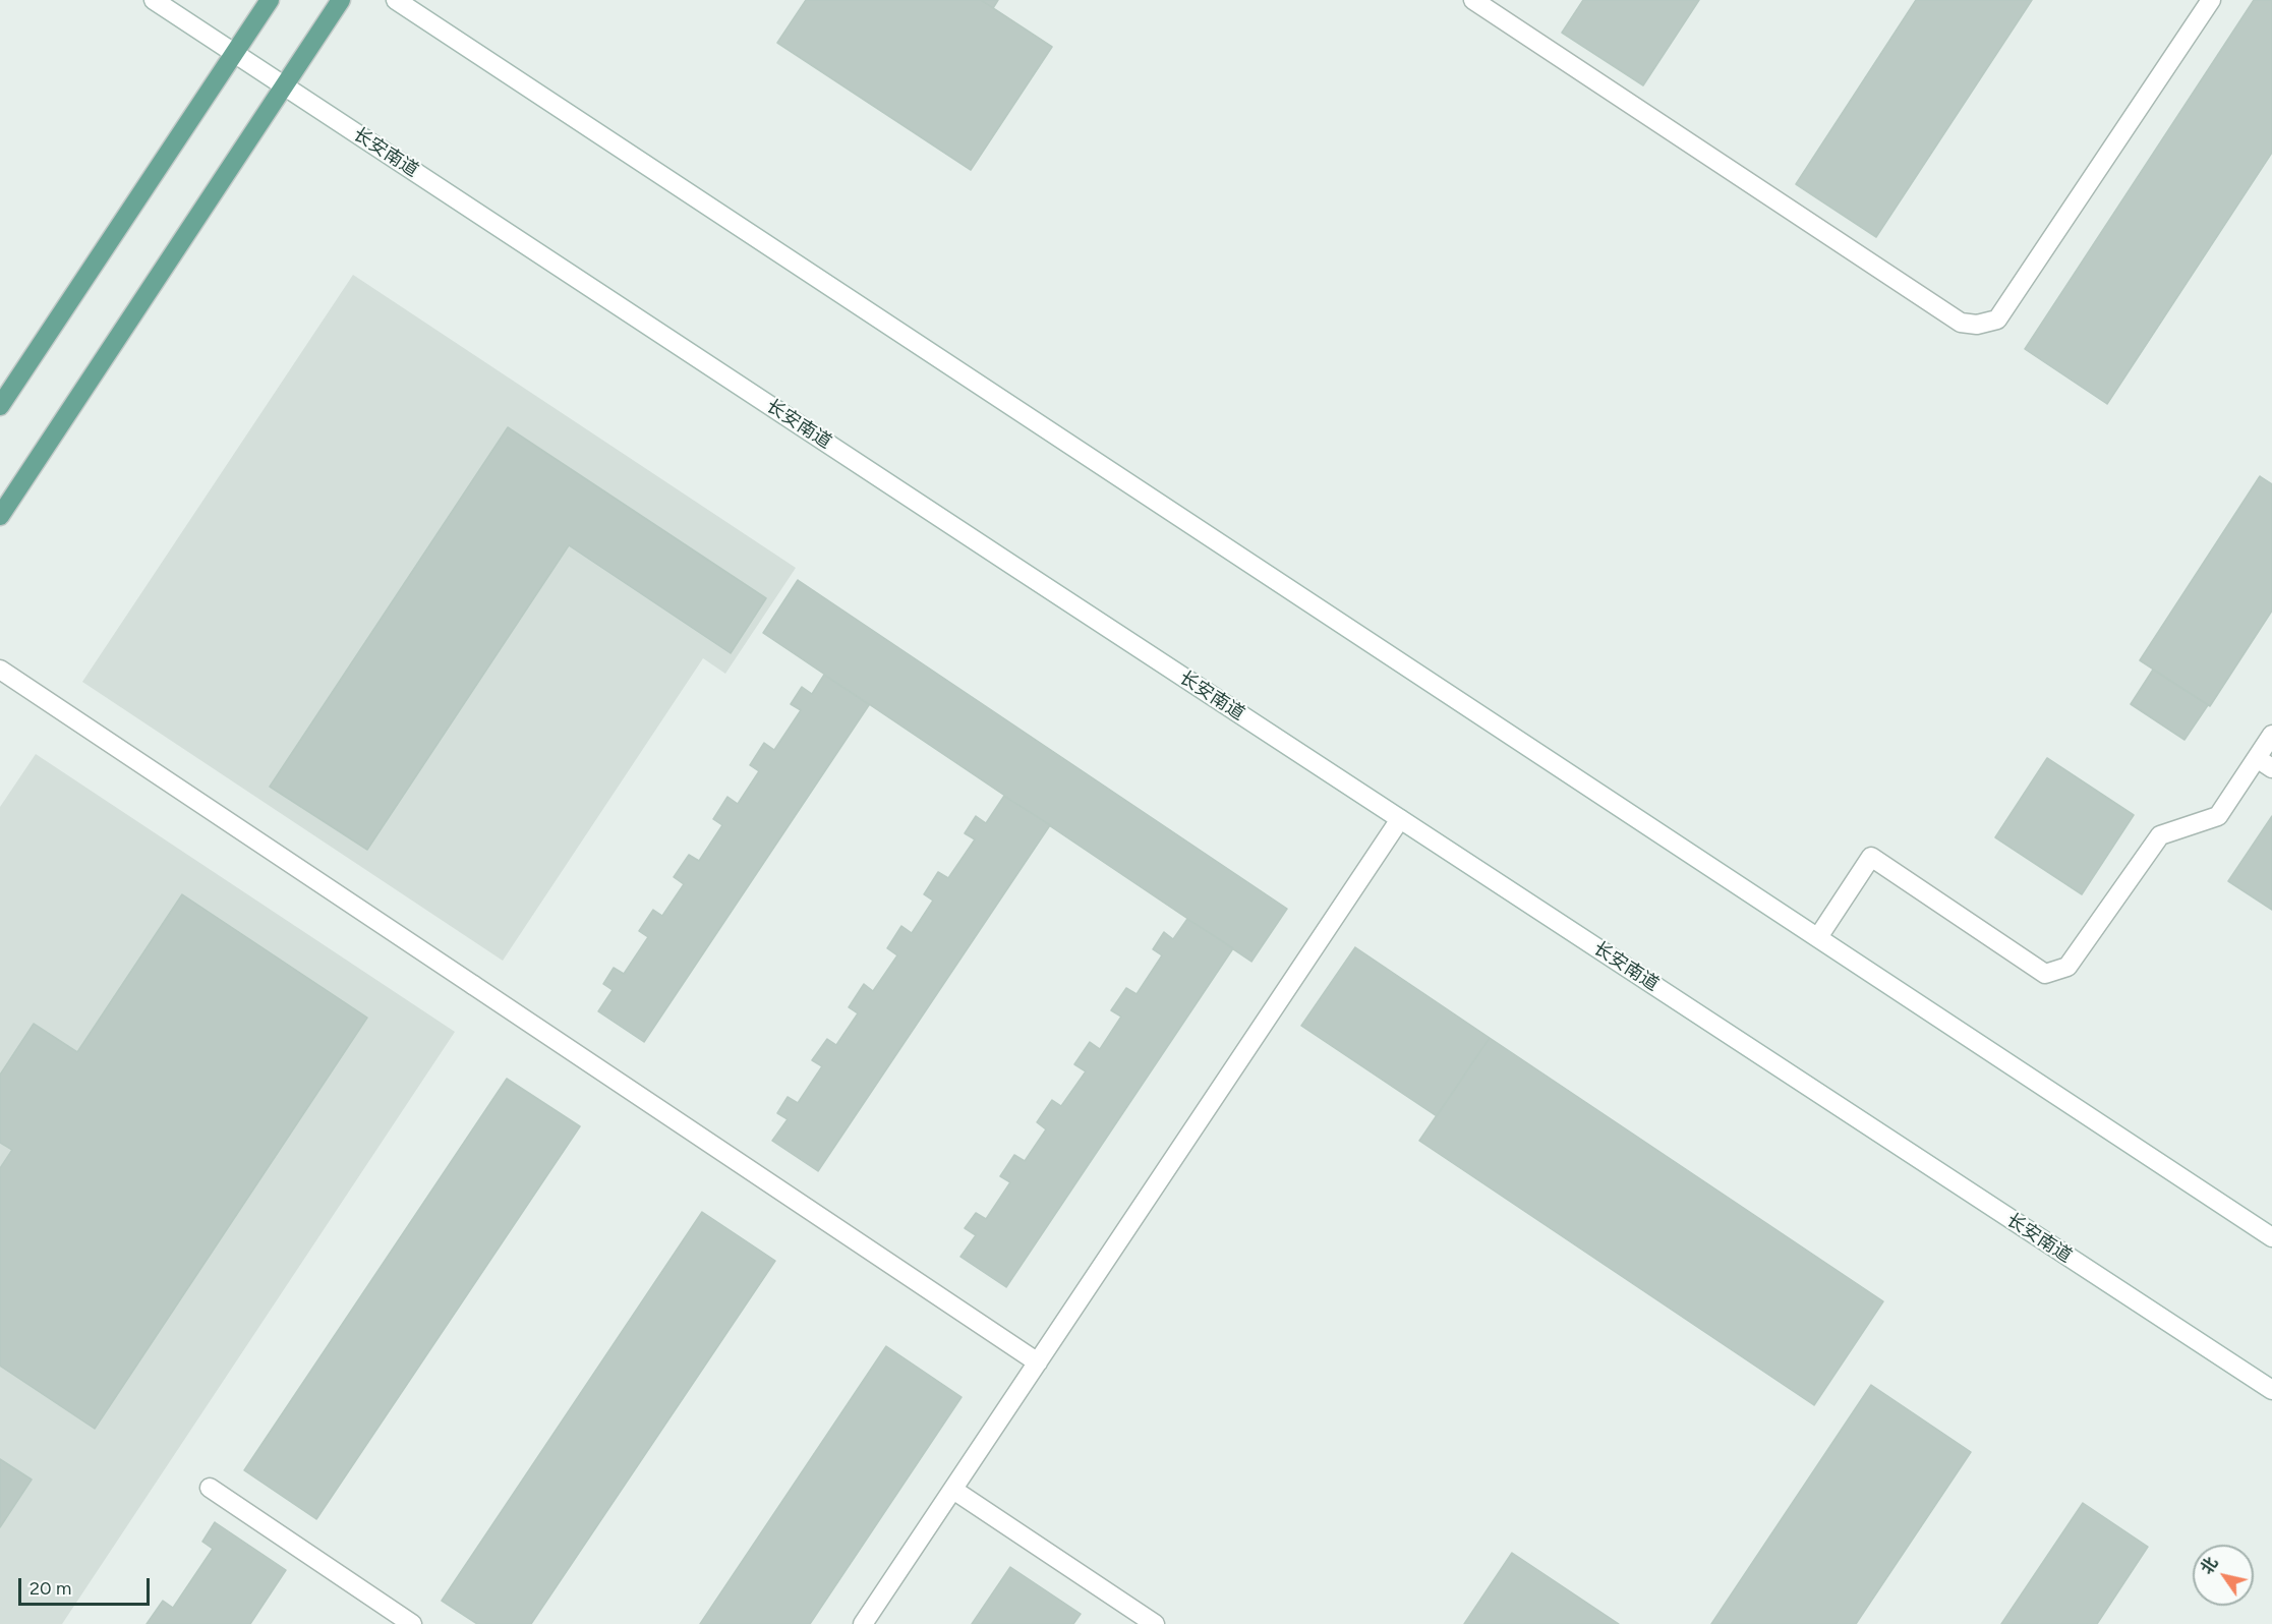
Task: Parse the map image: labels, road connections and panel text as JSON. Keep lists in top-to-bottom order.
{
  "streets": {
    "main road": ["长安南道"]
  },
  "scale_bar": "20 m",
  "north": "top left"
}
